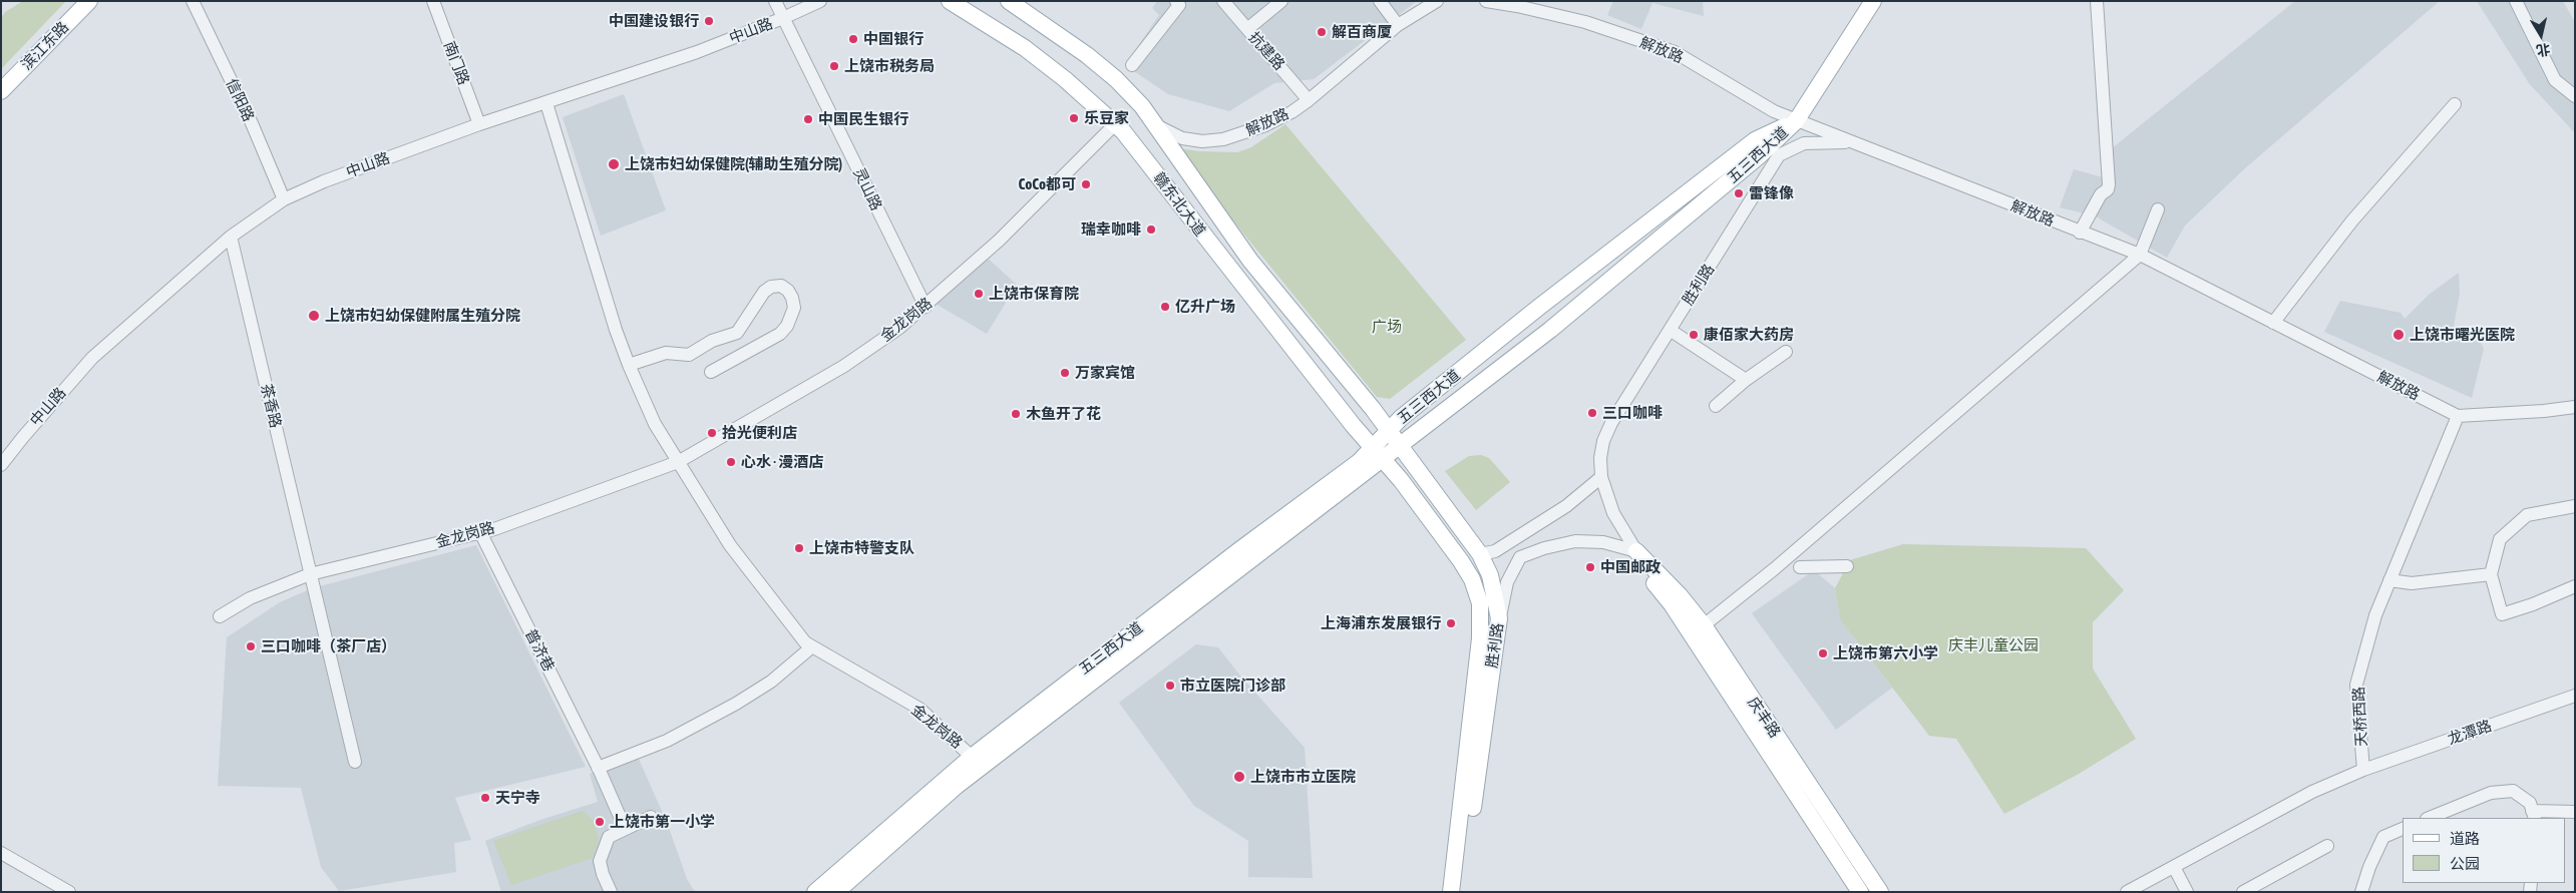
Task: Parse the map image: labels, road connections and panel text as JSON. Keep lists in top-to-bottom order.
{
  "streets": {
    "main road": [
      "滨江东路",
      "五三西大道",
      "赣东北大道",
      "胜利路",
      "庆丰路"
    ],
    "street": [
      "中山路",
      "解放路",
      "抗建路",
      "南门路",
      "信阳路",
      "灵山路",
      "金龙岗路",
      "茶香路",
      "普济巷",
      "天桥西路",
      "龙潭路"
    ]
  },
  "crossings": [
    ["中山路", "南门路"],
    ["中山路", "信阳路"],
    ["中山路", "灵山路"],
    ["中山路", "金龙岗路"],
    ["中山路", "茶香路"],
    ["解放路", "抗建路"],
    ["解放路", "五三西大道"],
    ["解放路", "胜利路"],
    ["解放路", "天桥西路"],
    ["五三西大道", "赣东北大道"],
    ["五三西大道", "胜利路"],
    ["五三西大道", "金龙岗路"],
    ["灵山路", "金龙岗路"],
    ["赣东北大道", "胜利路"],
    ["赣东北大道", "金龙岗路"],
    ["胜利路", "庆丰路"],
    ["金龙岗路", "茶香路"],
    ["金龙岗路", "普济巷"],
    ["天桥西路", "龙潭路"]
  ],
  "parks": ["广场", "庆丰儿童公园"],
  "places": [
    "中国建设银行",
    "解百商厦",
    "中国银行",
    "上饶市税务局",
    "乐豆家",
    "中国民生银行",
    "上饶市妇幼保健院(辅助生殖分院)",
    "CoCo都可",
    "雷锋像",
    "瑞幸咖啡",
    "上饶市保育院",
    "亿升广场",
    "上饶市妇幼保健附属生殖分院",
    "康佰家大药房",
    "上饶市曙光医院",
    "万家宾馆",
    "三口咖啡",
    "木鱼开了花",
    "拾光便利店",
    "心水 · 漫酒店",
    "上饶市特警支队",
    "中国邮政",
    "上海浦东发展银行",
    "三口咖啡（茶厂店）",
    "上饶市第六小学",
    "市立医院门诊部",
    "上饶市市立医院",
    "天宁寺",
    "上饶市第一小学"
  ],
  "legend": ["道路", "公园"],
  "north": "bottom"
}
